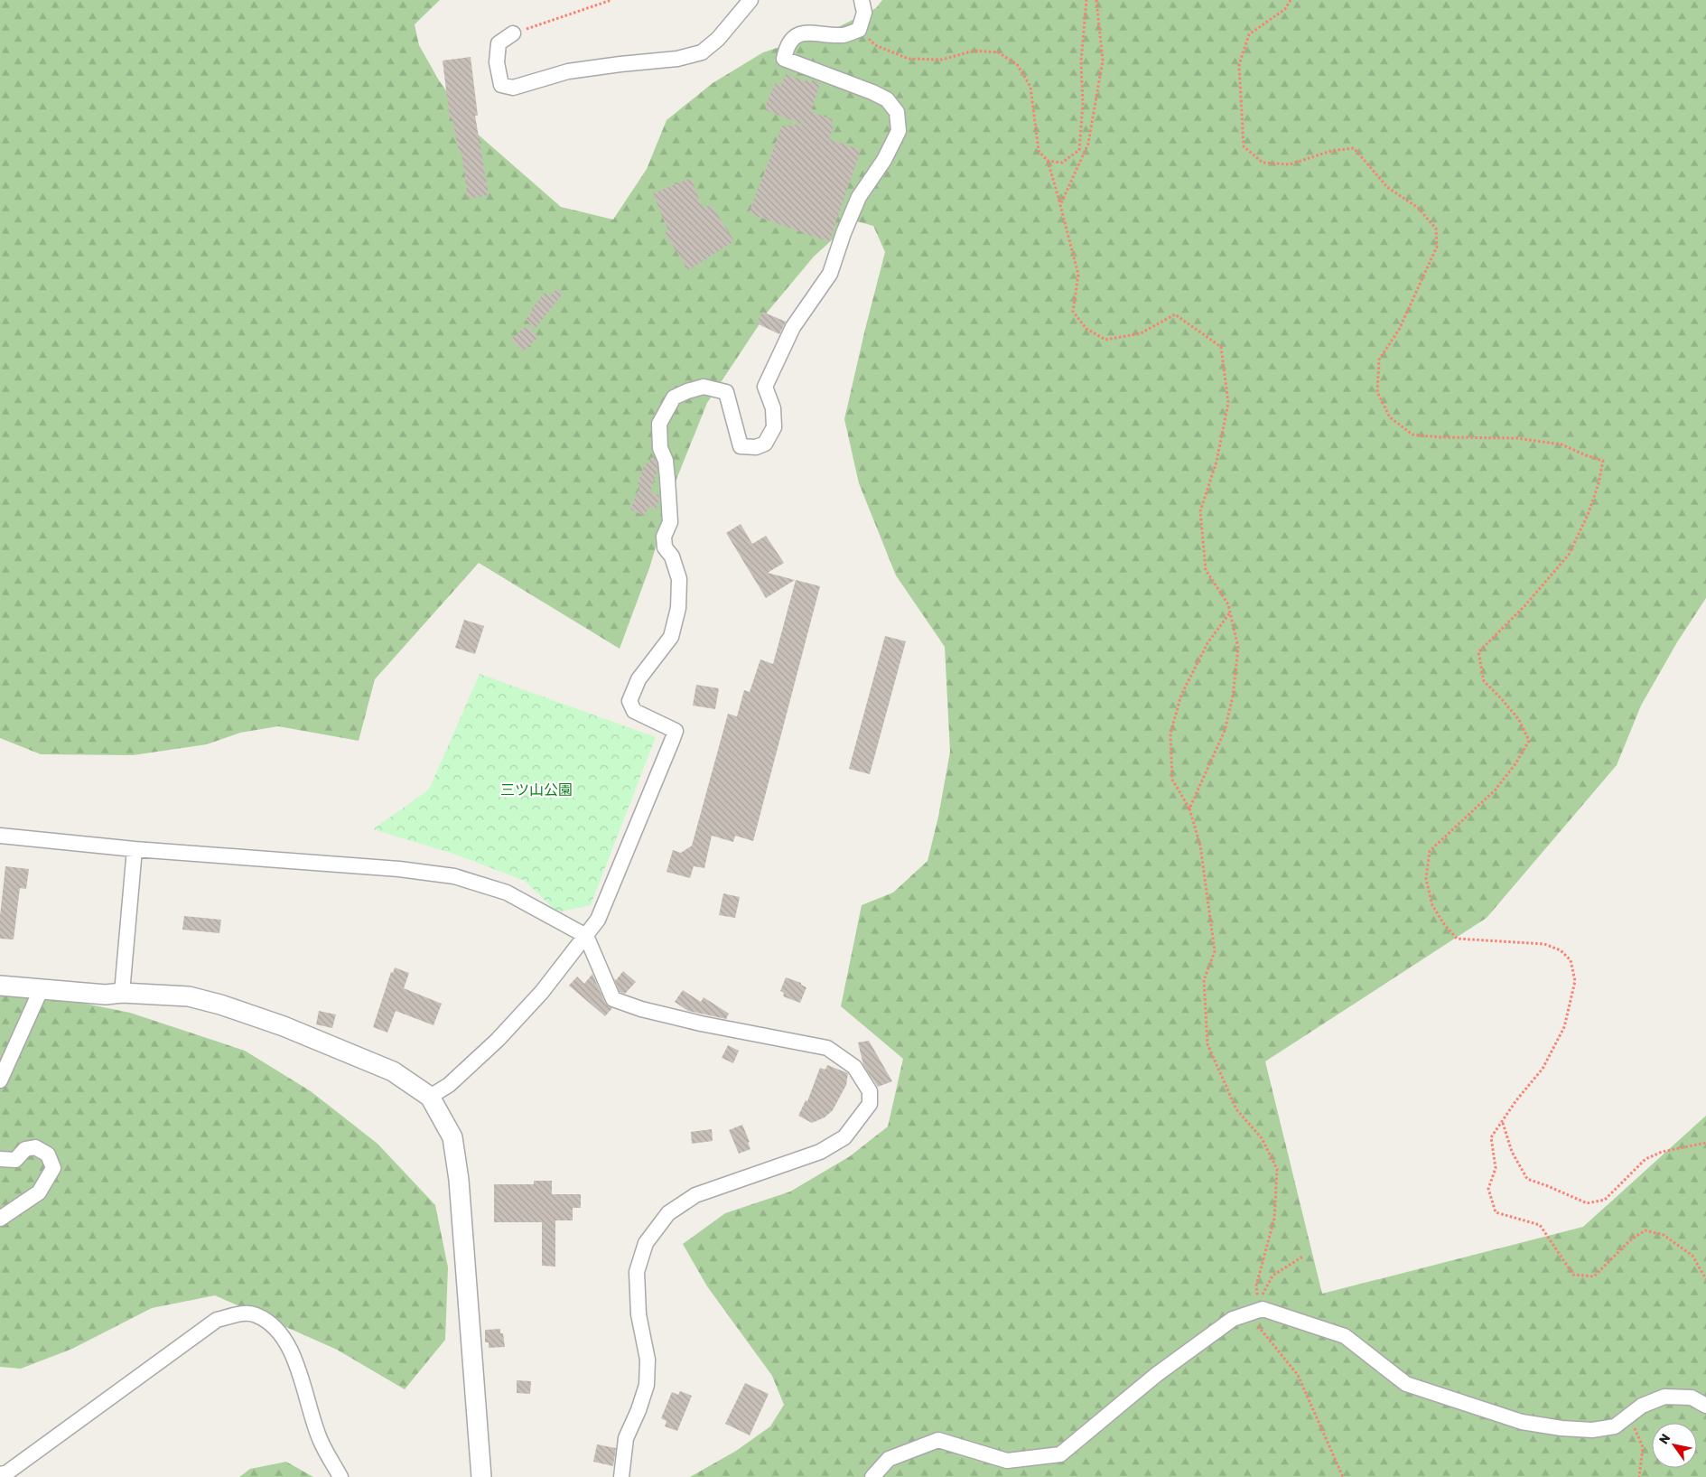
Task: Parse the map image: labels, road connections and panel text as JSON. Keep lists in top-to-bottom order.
{
  "parks": ["三ツ山公園"],
  "north": "top left"
}
